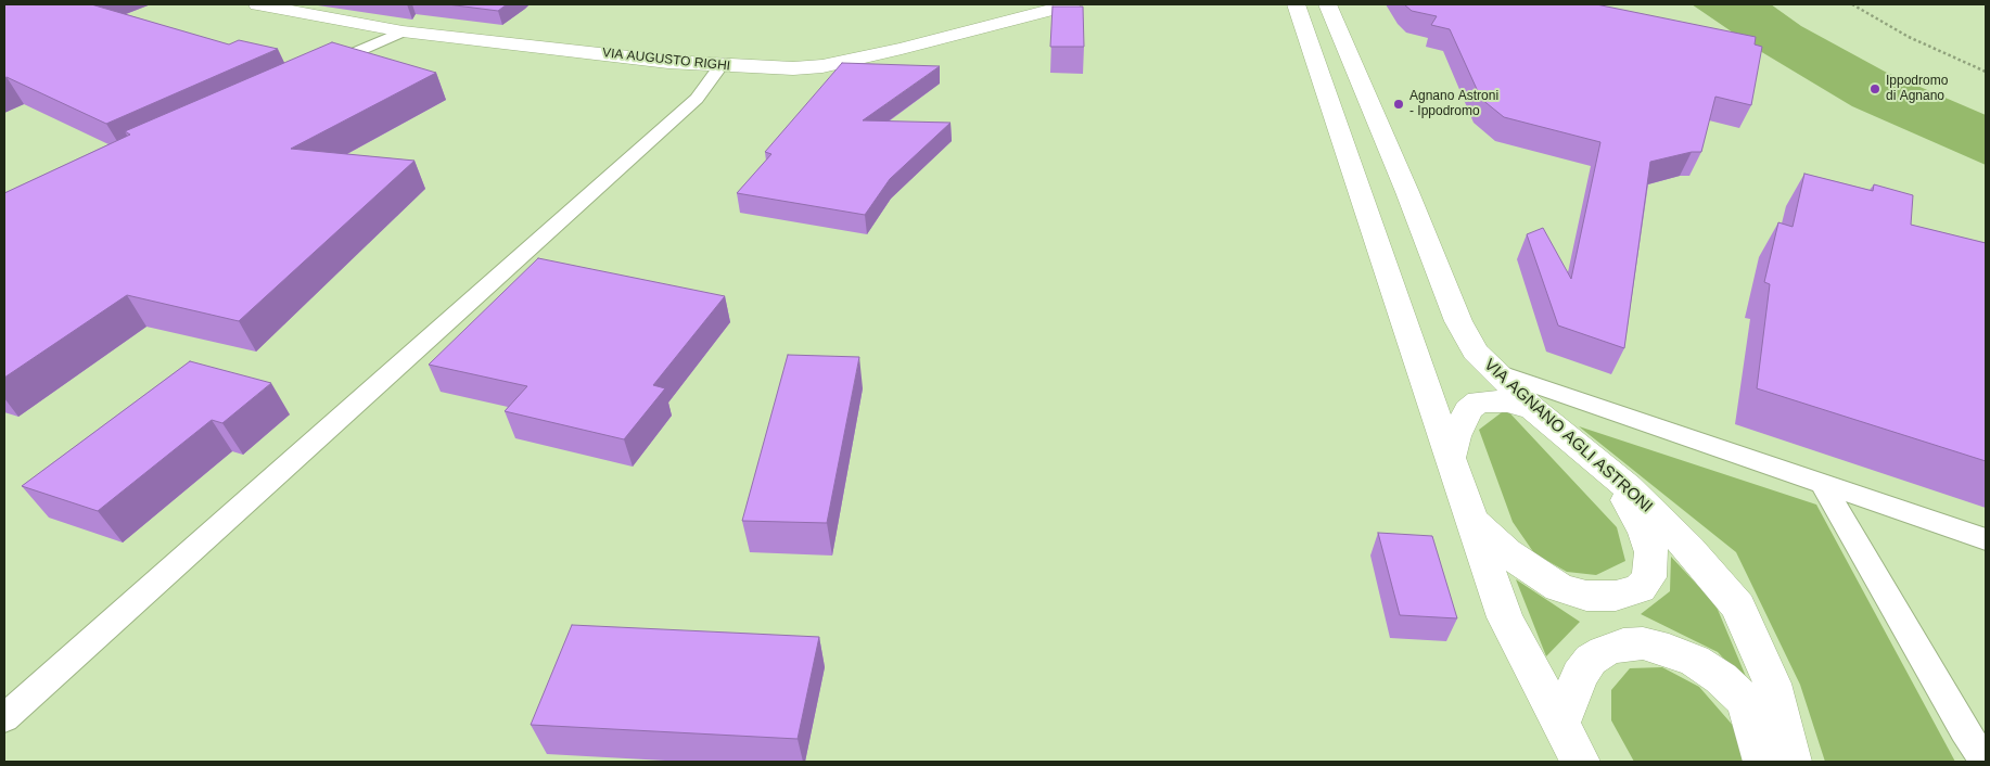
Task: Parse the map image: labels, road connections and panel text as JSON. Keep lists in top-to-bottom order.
{
  "streets": {
    "main road": ["VIA AUGUSTO RIGHI", "VIA AGNANO AGLI ASTRONI"]
  },
  "places": ["Ippodromo di Agnano", "Agnano Astroni - Ippodromo"]
}
